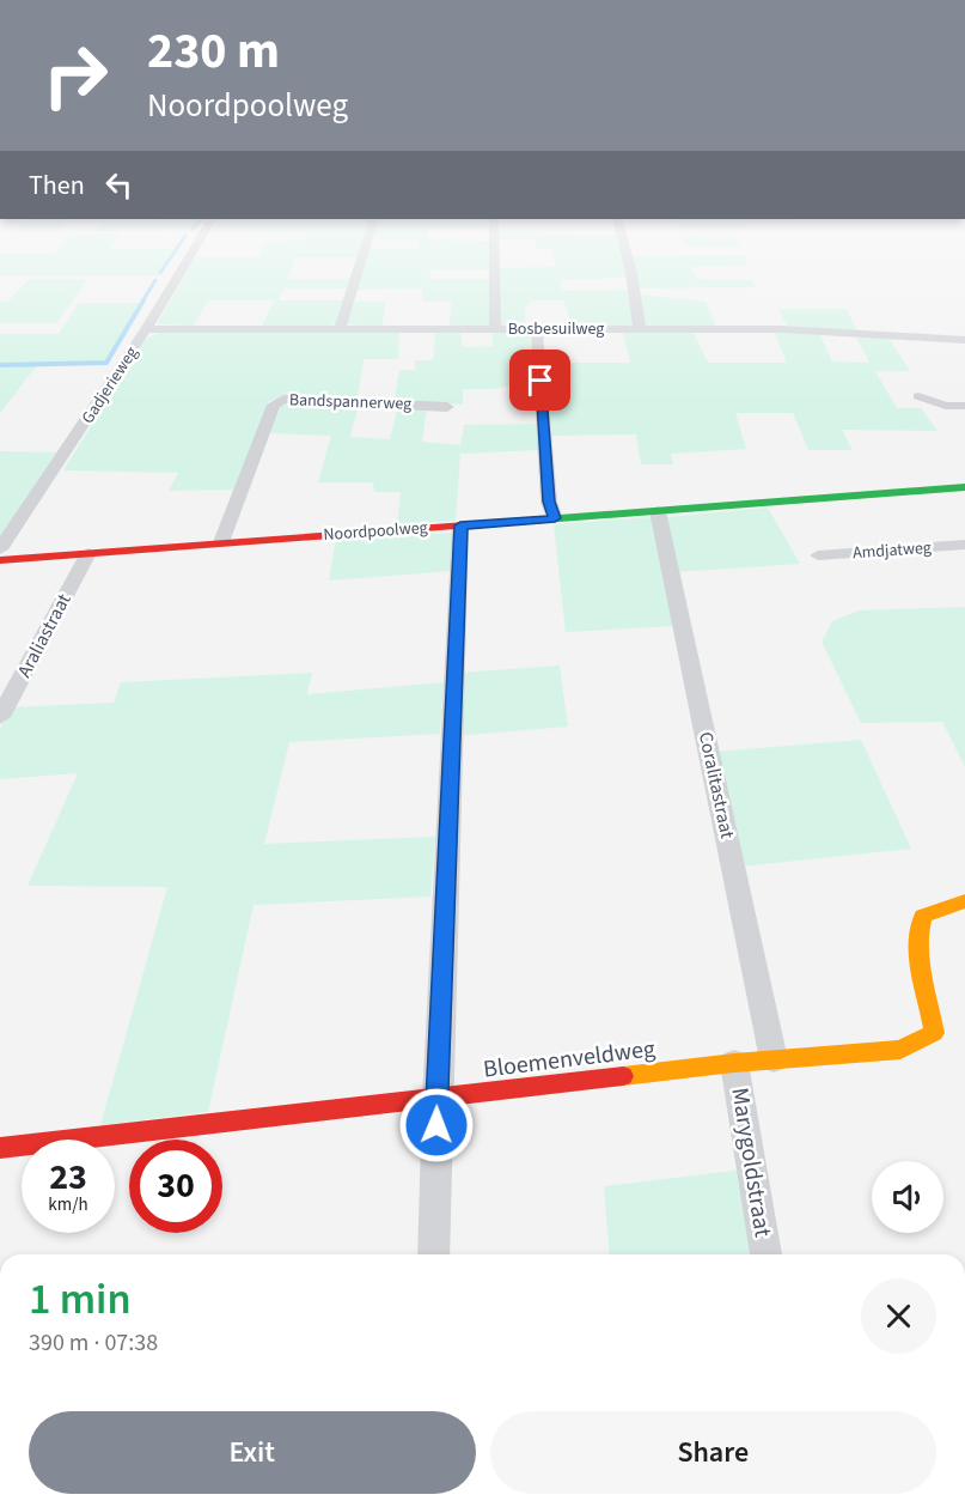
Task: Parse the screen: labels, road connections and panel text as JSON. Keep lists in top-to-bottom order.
{
  "streets": {
    "street": [
      "Bosbesuilweg",
      "Gadjerieweg",
      "Bandspannerweg",
      "Noordpoolweg",
      "Amdjatweg",
      "Araliastraat",
      "Coralitastraat",
      "Bloemenveldweg",
      "Marygoldstraat"
    ]
  },
  "crossings": [
    ["Bosbesuilweg", "Gadjerieweg"],
    ["Bandspannerweg", "Noordpoolweg"],
    ["Noordpoolweg", "Araliastraat"],
    ["Noordpoolweg", "Coralitastraat"],
    ["Coralitastraat", "Bloemenveldweg"],
    ["Bloemenveldweg", "Marygoldstraat"]
  ],
  "page": {
    "turn": ["230 m", "Noordpoolweg"],
    "then": "Then",
    "speed": "23 km/h",
    "limit": "30",
    "heading": ["1 min", "390 m · 07:38"],
    "buttons": ["Exit", "Share"]
  }
}
